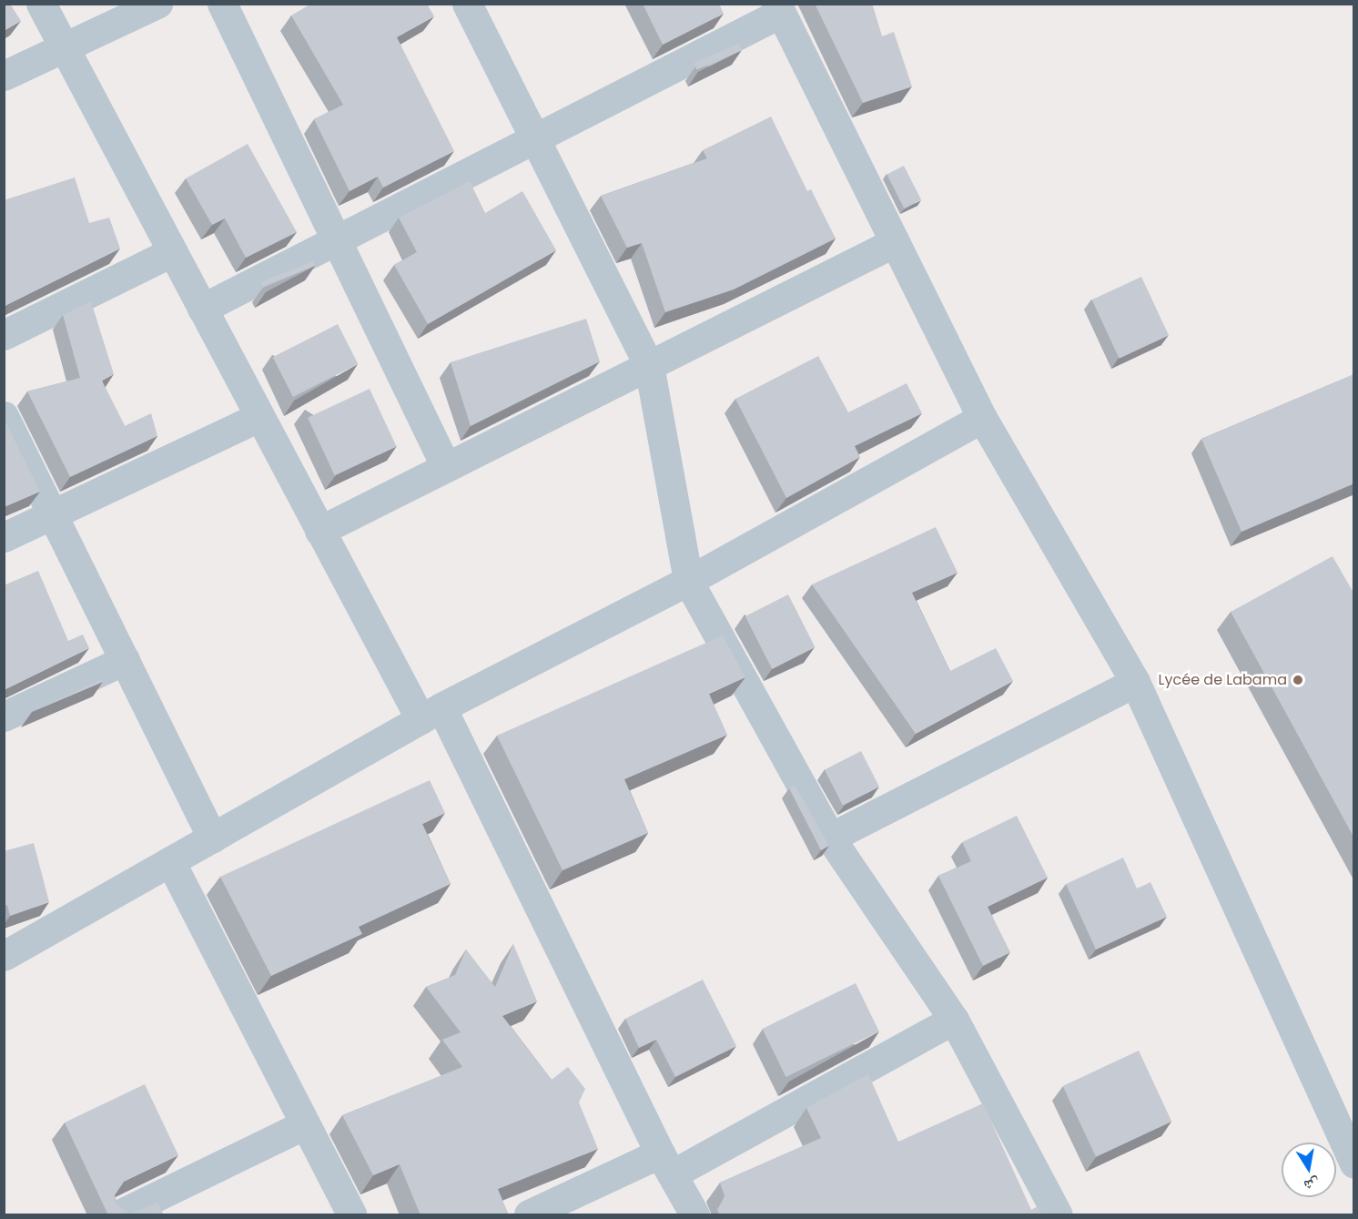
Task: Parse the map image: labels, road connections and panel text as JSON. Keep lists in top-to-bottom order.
{
  "places": ["Lycée de Labama"],
  "north": "bottom"
}
